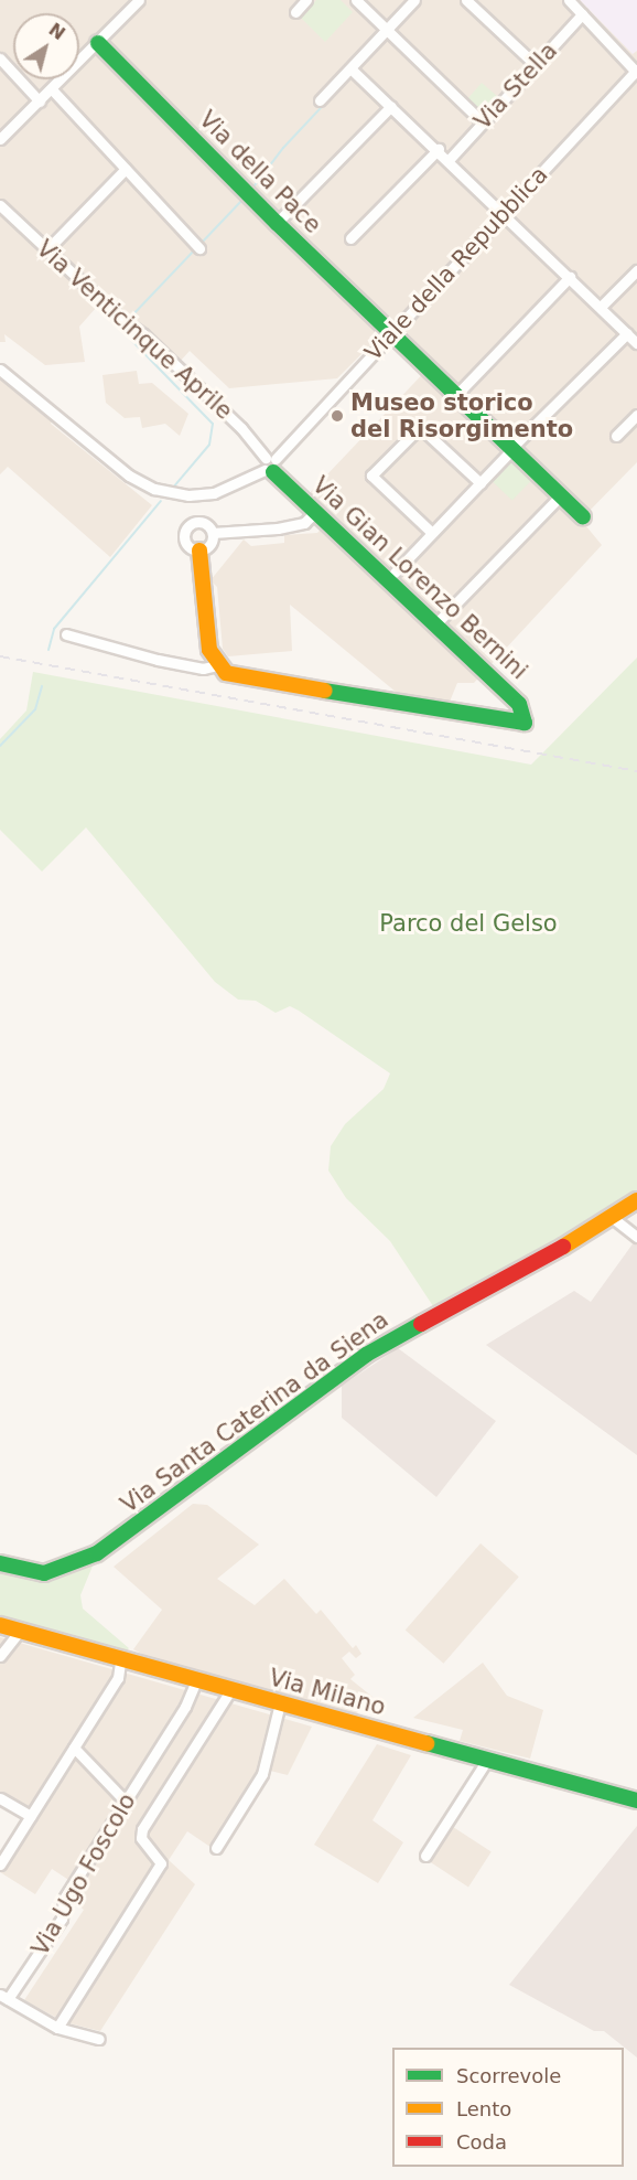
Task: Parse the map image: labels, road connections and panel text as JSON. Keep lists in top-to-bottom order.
{
  "streets": {
    "street": [
      "Via Stella",
      "Via della Pace",
      "Viale della Repubblica",
      "Via Venticinque Aprile",
      "Via Gian Lorenzo Bernini",
      "Via Santa Caterina da Siena",
      "Via Milano",
      "Via Ugo Foscolo"
    ]
  },
  "crossings": [
    ["Via della Pace", "Viale della Repubblica"],
    ["Viale della Repubblica", "Via Venticinque Aprile"],
    ["Viale della Repubblica", "Via Gian Lorenzo Bernini"],
    ["Via Venticinque Aprile", "Via Gian Lorenzo Bernini"],
    ["Via Milano", "Via Ugo Foscolo"]
  ],
  "parks": ["Parco del Gelso"],
  "places": ["Museo storico del Risorgimento"],
  "legend": ["Scorrevole", "Lento", "Coda"],
  "north": "top right"
}
